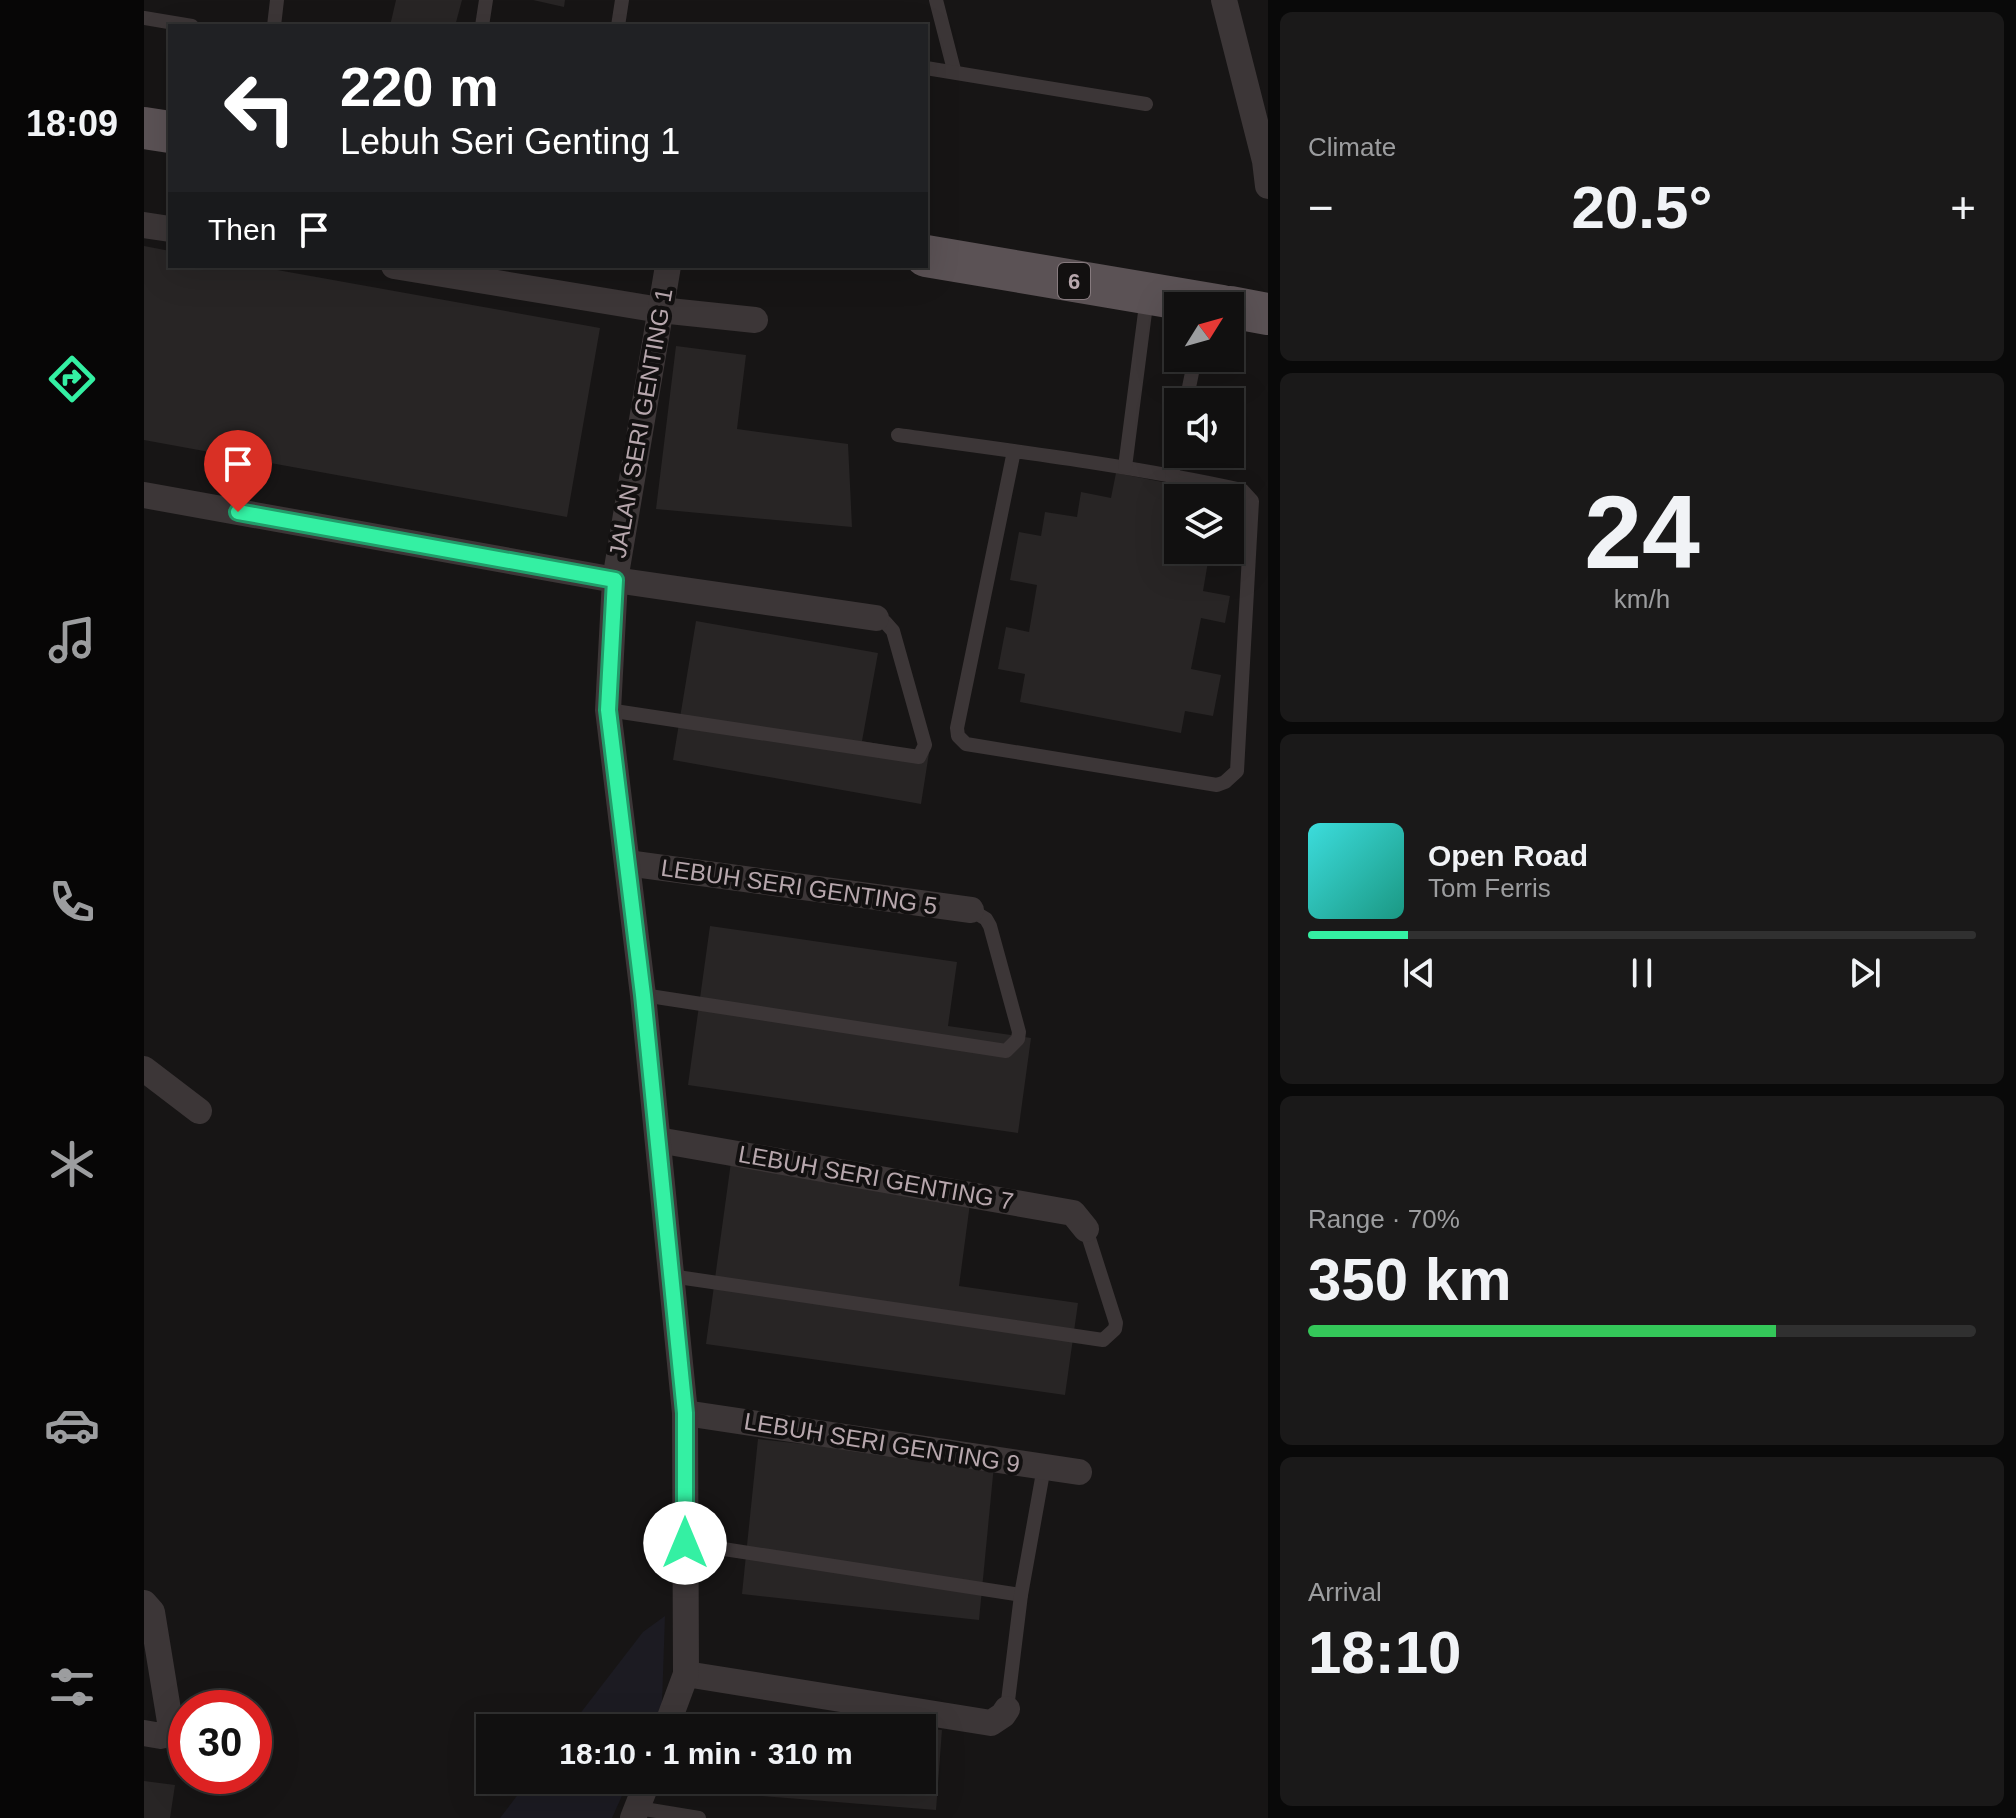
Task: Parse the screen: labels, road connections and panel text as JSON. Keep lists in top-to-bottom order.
{
  "streets": {
    "main road": ["6"],
    "street": [
      "JALAN SERI GENTING 1",
      "LEBUH SERI GENTING 5",
      "LEBUH SERI GENTING 7",
      "LEBUH SERI GENTING 9"
    ]
  },
  "crossings": [
    ["JALAN SERI GENTING 1", "LEBUH SERI GENTING 5"],
    ["JALAN SERI GENTING 1", "LEBUH SERI GENTING 7"],
    ["JALAN SERI GENTING 1", "LEBUH SERI GENTING 9"]
  ],
  "north": "top right",
  "page": {
    "tabs": "18:09",
    "tile": [
      "Climate",
      ["24", "km/h"],
      ["Range · 70%", "350 km"],
      ["Arrival", "18:10"]
    ],
    "turn": ["220 m", "Lebuh Seri Genting 1"],
    "heat": ["−", "20.5°", "+"],
    "then": "Then",
    "song": ["Open Road", "Tom Ferris"],
    "limit": "30",
    "trip": "18:10 · 1 min · 310 m"
  }
}
